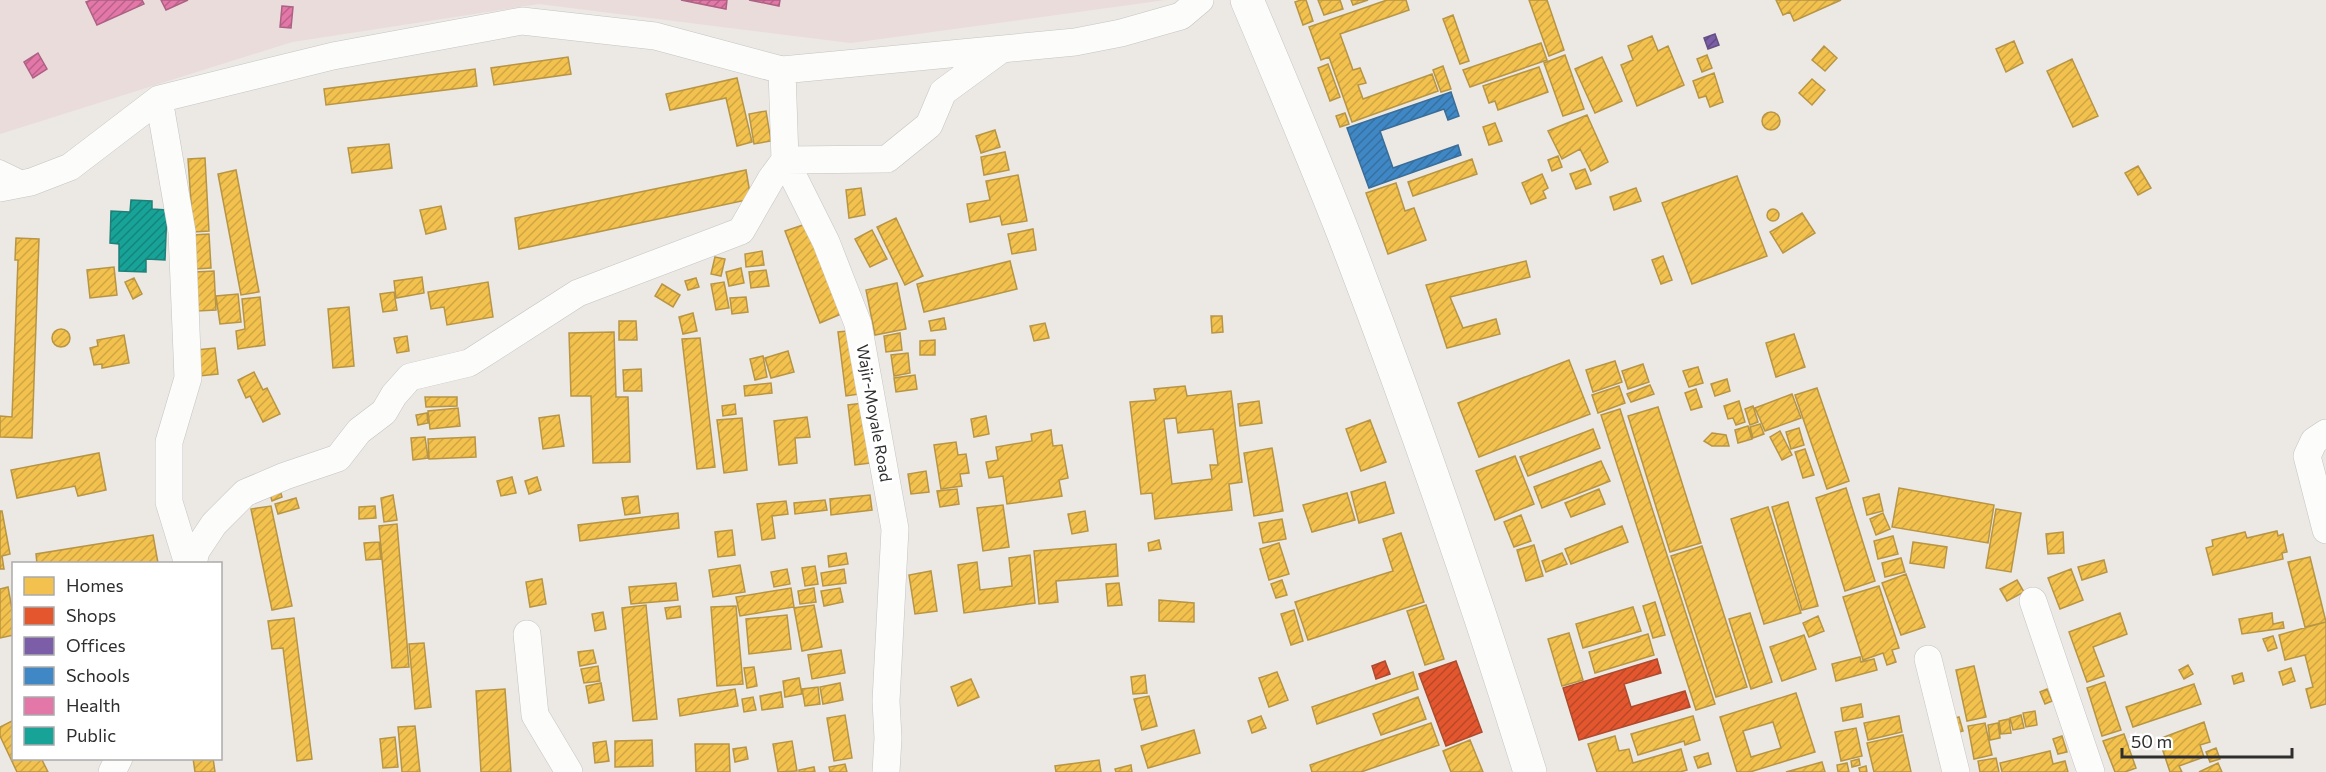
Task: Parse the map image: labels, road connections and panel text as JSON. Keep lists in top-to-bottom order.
{
  "streets": {
    "street": ["Wajir-Moyale Road"]
  },
  "legend": [
    "Homes",
    "Shops",
    "Offices",
    "Schools",
    "Health",
    "Public"
  ],
  "scale_bar": "50 m"
}
